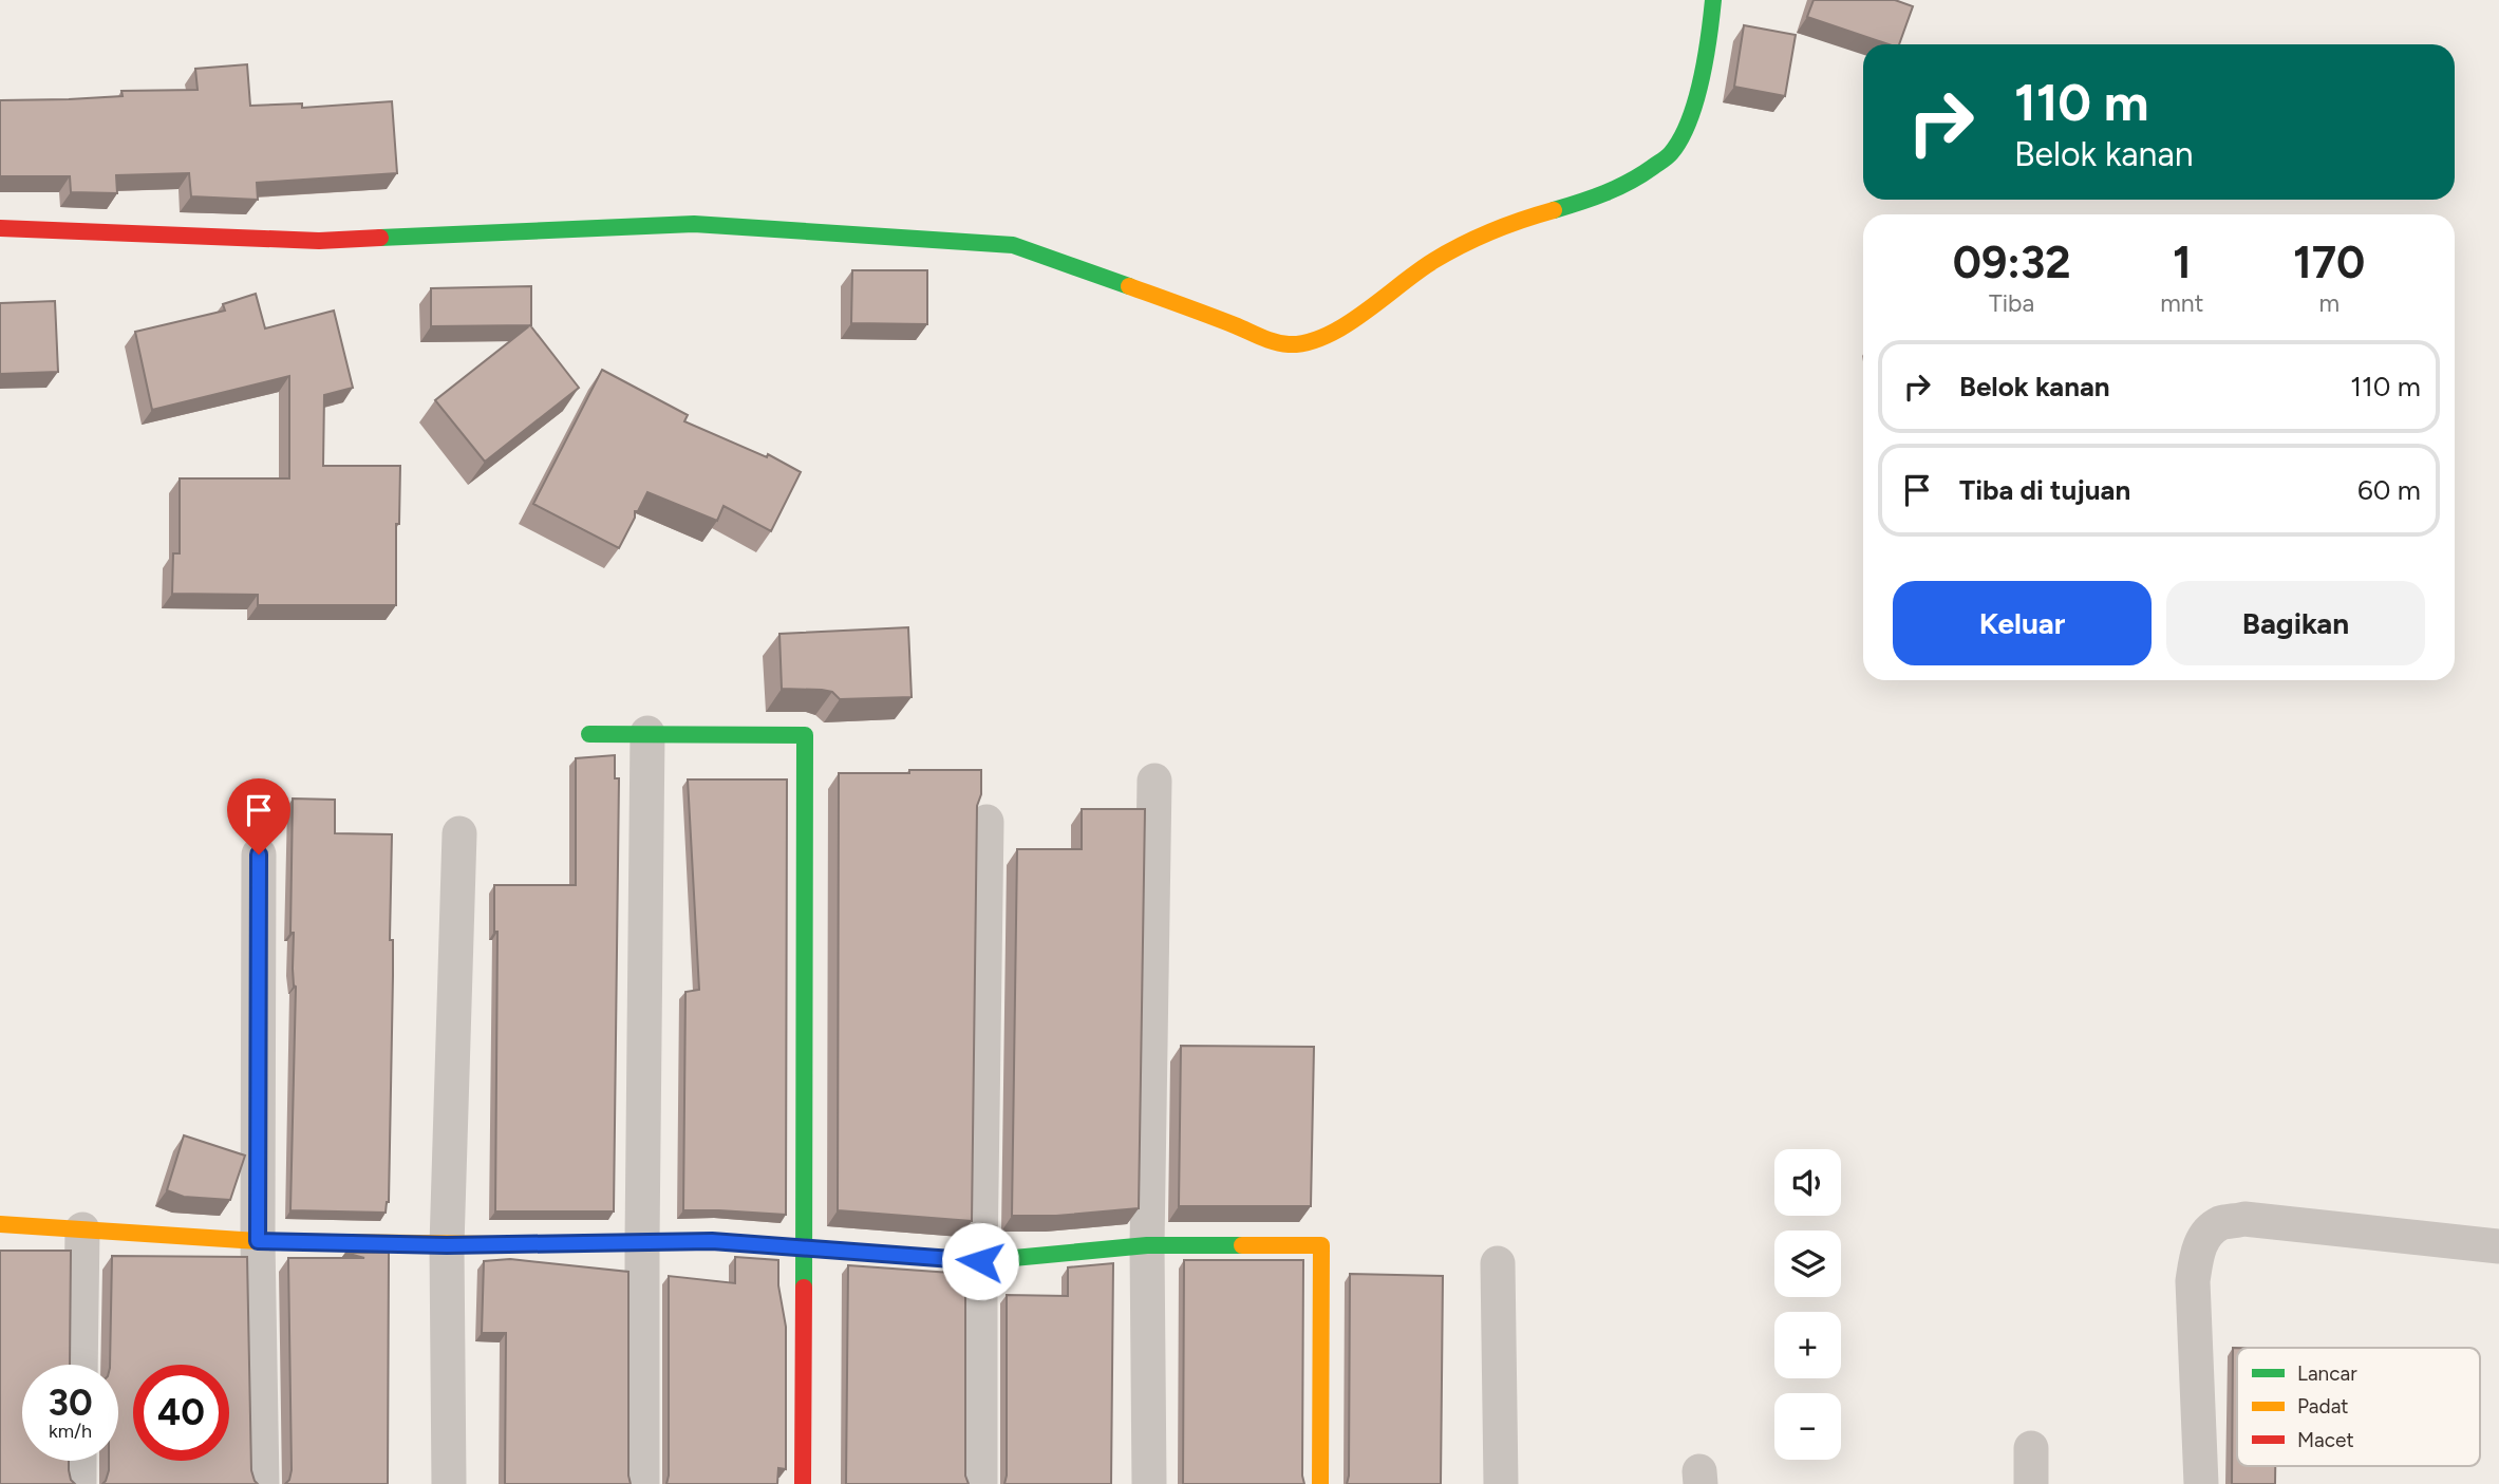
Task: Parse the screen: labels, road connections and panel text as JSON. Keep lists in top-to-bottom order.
{
  "legend": ["Lancar", "Padat", "Macet"],
  "page": {
    "turn": ["110 m", "Belok kanan"],
    "eta": [
      "09:32",
      "Tiba",
      "1",
      "mnt",
      "170",
      "m"
    ],
    "list": [
      {
        "name": "Belok kanan",
        "value": "110 m"
      },
      {
        "name": "Tiba di tujuan",
        "value": "60 m"
      }
    ],
    "buttons": ["Keluar", "Bagikan"],
    "map_buttons": ["+", "−"],
    "speed": "30 km/h",
    "limit": "40"
  }
}
